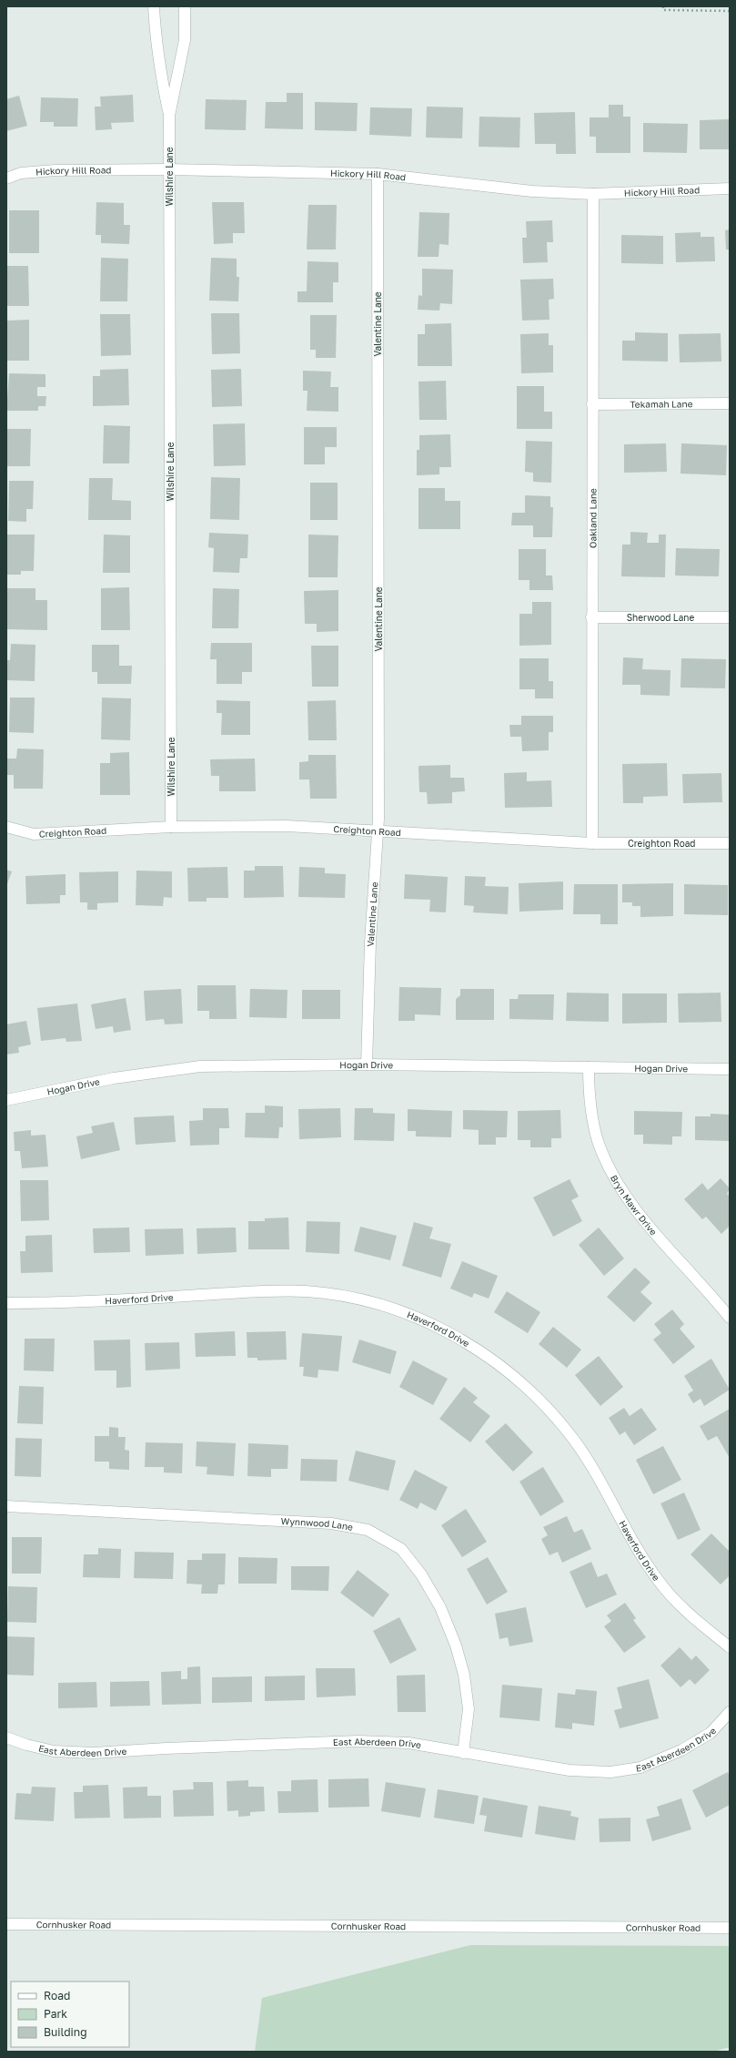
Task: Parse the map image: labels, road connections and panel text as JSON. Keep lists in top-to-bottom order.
{
  "streets": {
    "street": [
      "Hickory Hill Road",
      "Wilshire Lane",
      "Valentine Lane",
      "Tekamah Lane",
      "Oakland Lane",
      "Sherwood Lane",
      "Creighton Road",
      "Hogan Drive",
      "Bryn Mawr Drive",
      "Haverford Drive",
      "Wynnwood Lane",
      "East Aberdeen Drive",
      "Cornhusker Road"
    ]
  },
  "crossings": [
    ["Hickory Hill Road", "Wilshire Lane"],
    ["Hickory Hill Road", "Valentine Lane"],
    ["Hickory Hill Road", "Oakland Lane"],
    ["Wilshire Lane", "Creighton Road"],
    ["Valentine Lane", "Creighton Road"],
    ["Valentine Lane", "Hogan Drive"],
    ["Tekamah Lane", "Oakland Lane"],
    ["Oakland Lane", "Sherwood Lane"],
    ["Oakland Lane", "Creighton Road"],
    ["Hogan Drive", "Bryn Mawr Drive"],
    ["Wynnwood Lane", "East Aberdeen Drive"]
  ],
  "legend": ["Road", "Park", "Building"]
}
